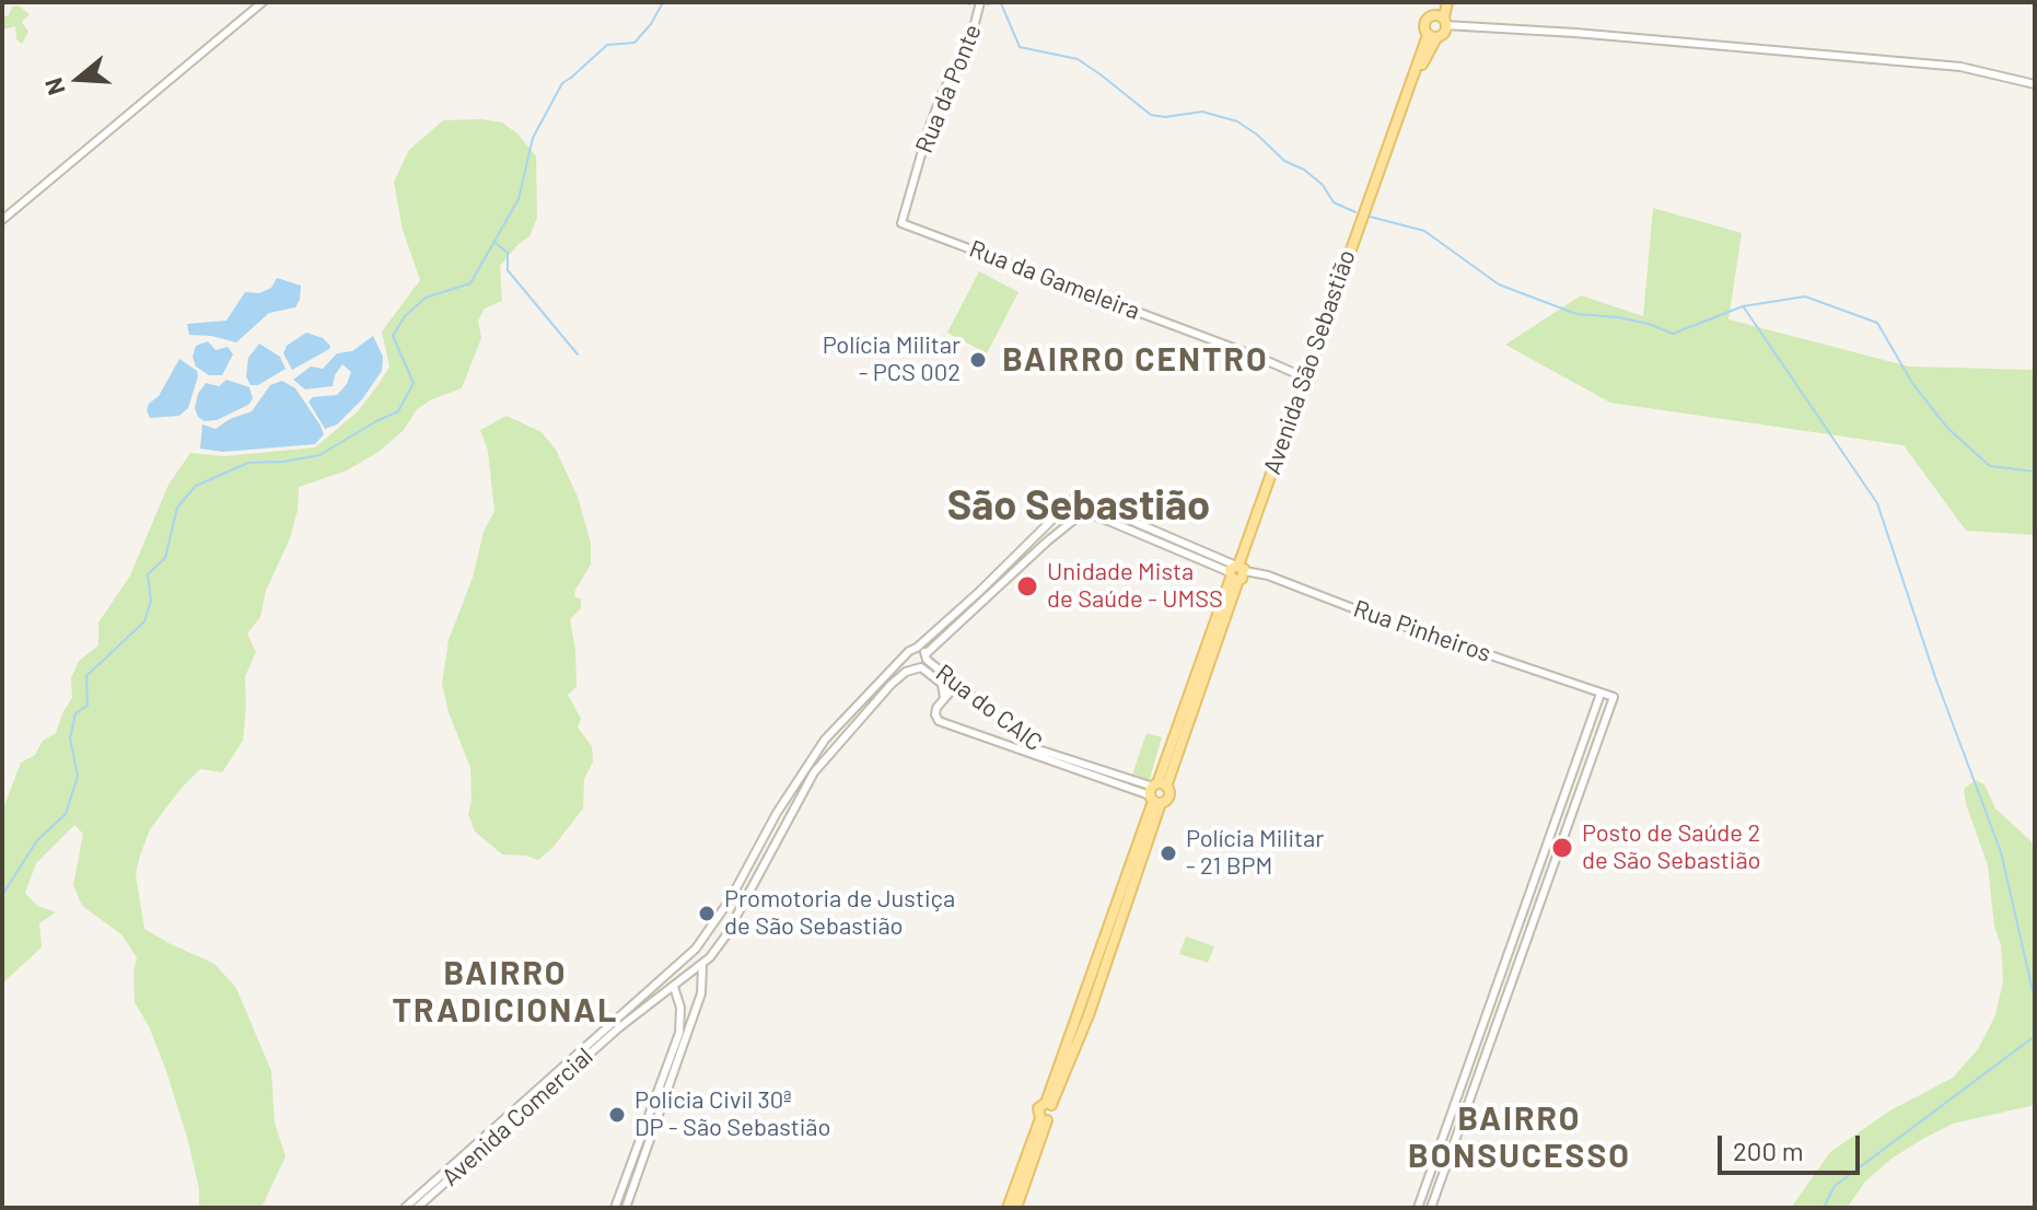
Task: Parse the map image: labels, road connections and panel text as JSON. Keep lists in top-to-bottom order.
{
  "streets": {
    "main road": ["Avenida São Sebastião"],
    "street": [
      "Rua da Ponte",
      "Rua da Gameleira",
      "Rua Pinheiros",
      "Rua do CAIC",
      "Avenida Comercial"
    ]
  },
  "crossings": [
    ["Rua da Ponte", "Rua da Gameleira"],
    ["Rua da Gameleira", "Avenida São Sebastião"],
    ["Avenida São Sebastião", "Rua Pinheiros"],
    ["Avenida São Sebastião", "Rua do CAIC"],
    ["Rua do CAIC", "Avenida Comercial"]
  ],
  "districts": [
    "BAIRRO CENTRO",
    "São Sebastião",
    "BAIRRO TRADICIONAL",
    "BAIRRO BONSUCESSO"
  ],
  "places": [
    "Polícia Militar - PCS 002",
    "Unidade Mista de Saúde - UMSS",
    "Posto de Saúde 2 de São Sebastião",
    "Polícia Militar - 21 BPM",
    "Promotoria de Justiça de São Sebastião",
    "Policia Civil 30ª DP - São Sebastião"
  ],
  "scale_bar": "200 m",
  "north": "left"
}
